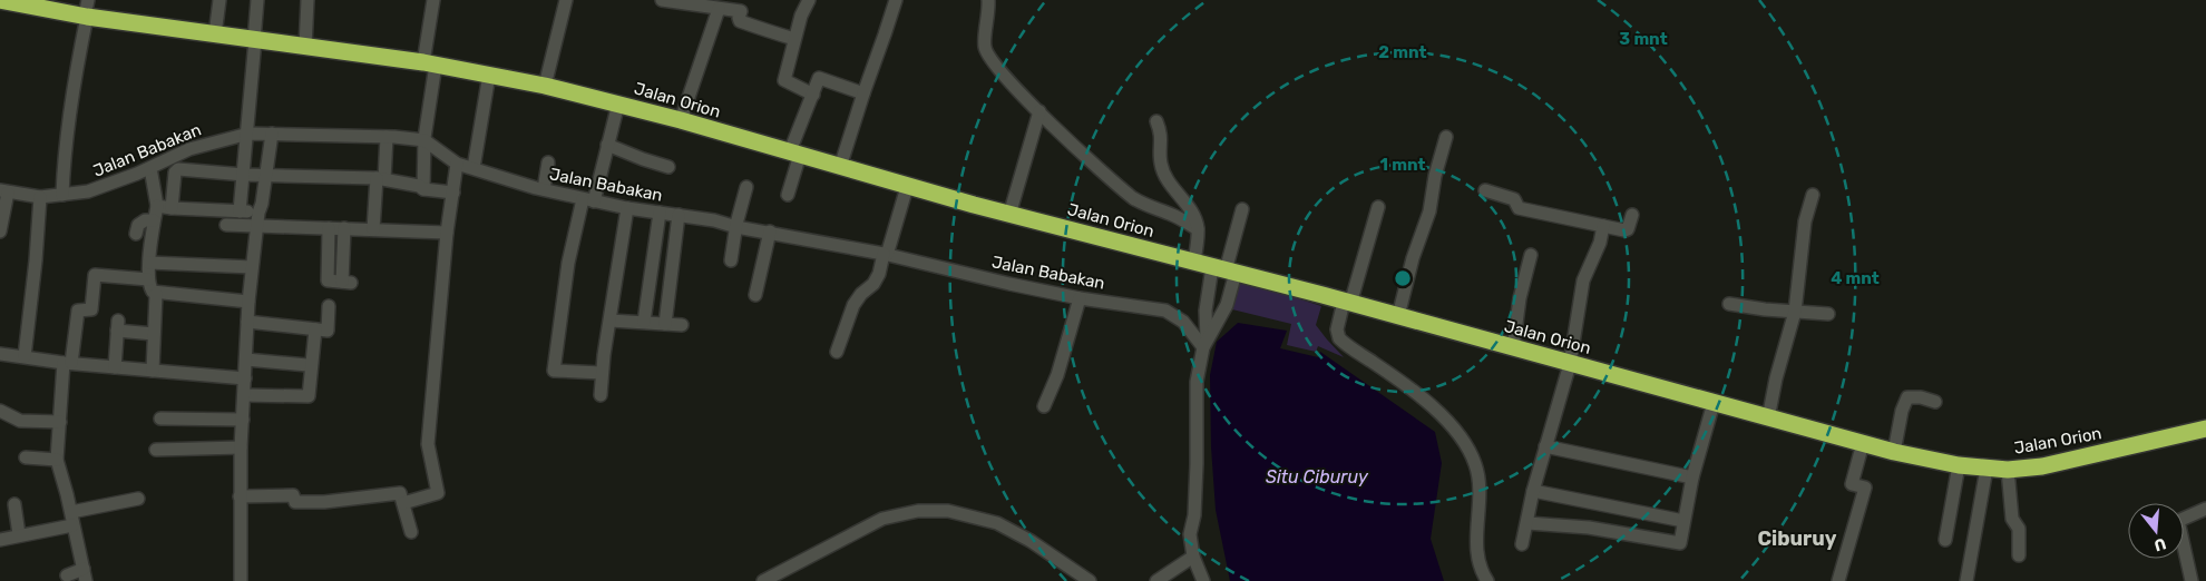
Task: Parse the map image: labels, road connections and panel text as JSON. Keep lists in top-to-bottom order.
{
  "streets": {
    "highway": ["Jalan Orion"],
    "street": ["Jalan Babakan"]
  },
  "districts": ["Ciburuy"],
  "water": ["Situ Ciburuy"],
  "north": "bottom",
  "rings": [
    "3 mnt",
    "2 mnt",
    "1 mnt",
    "4 mnt"
  ]
}
